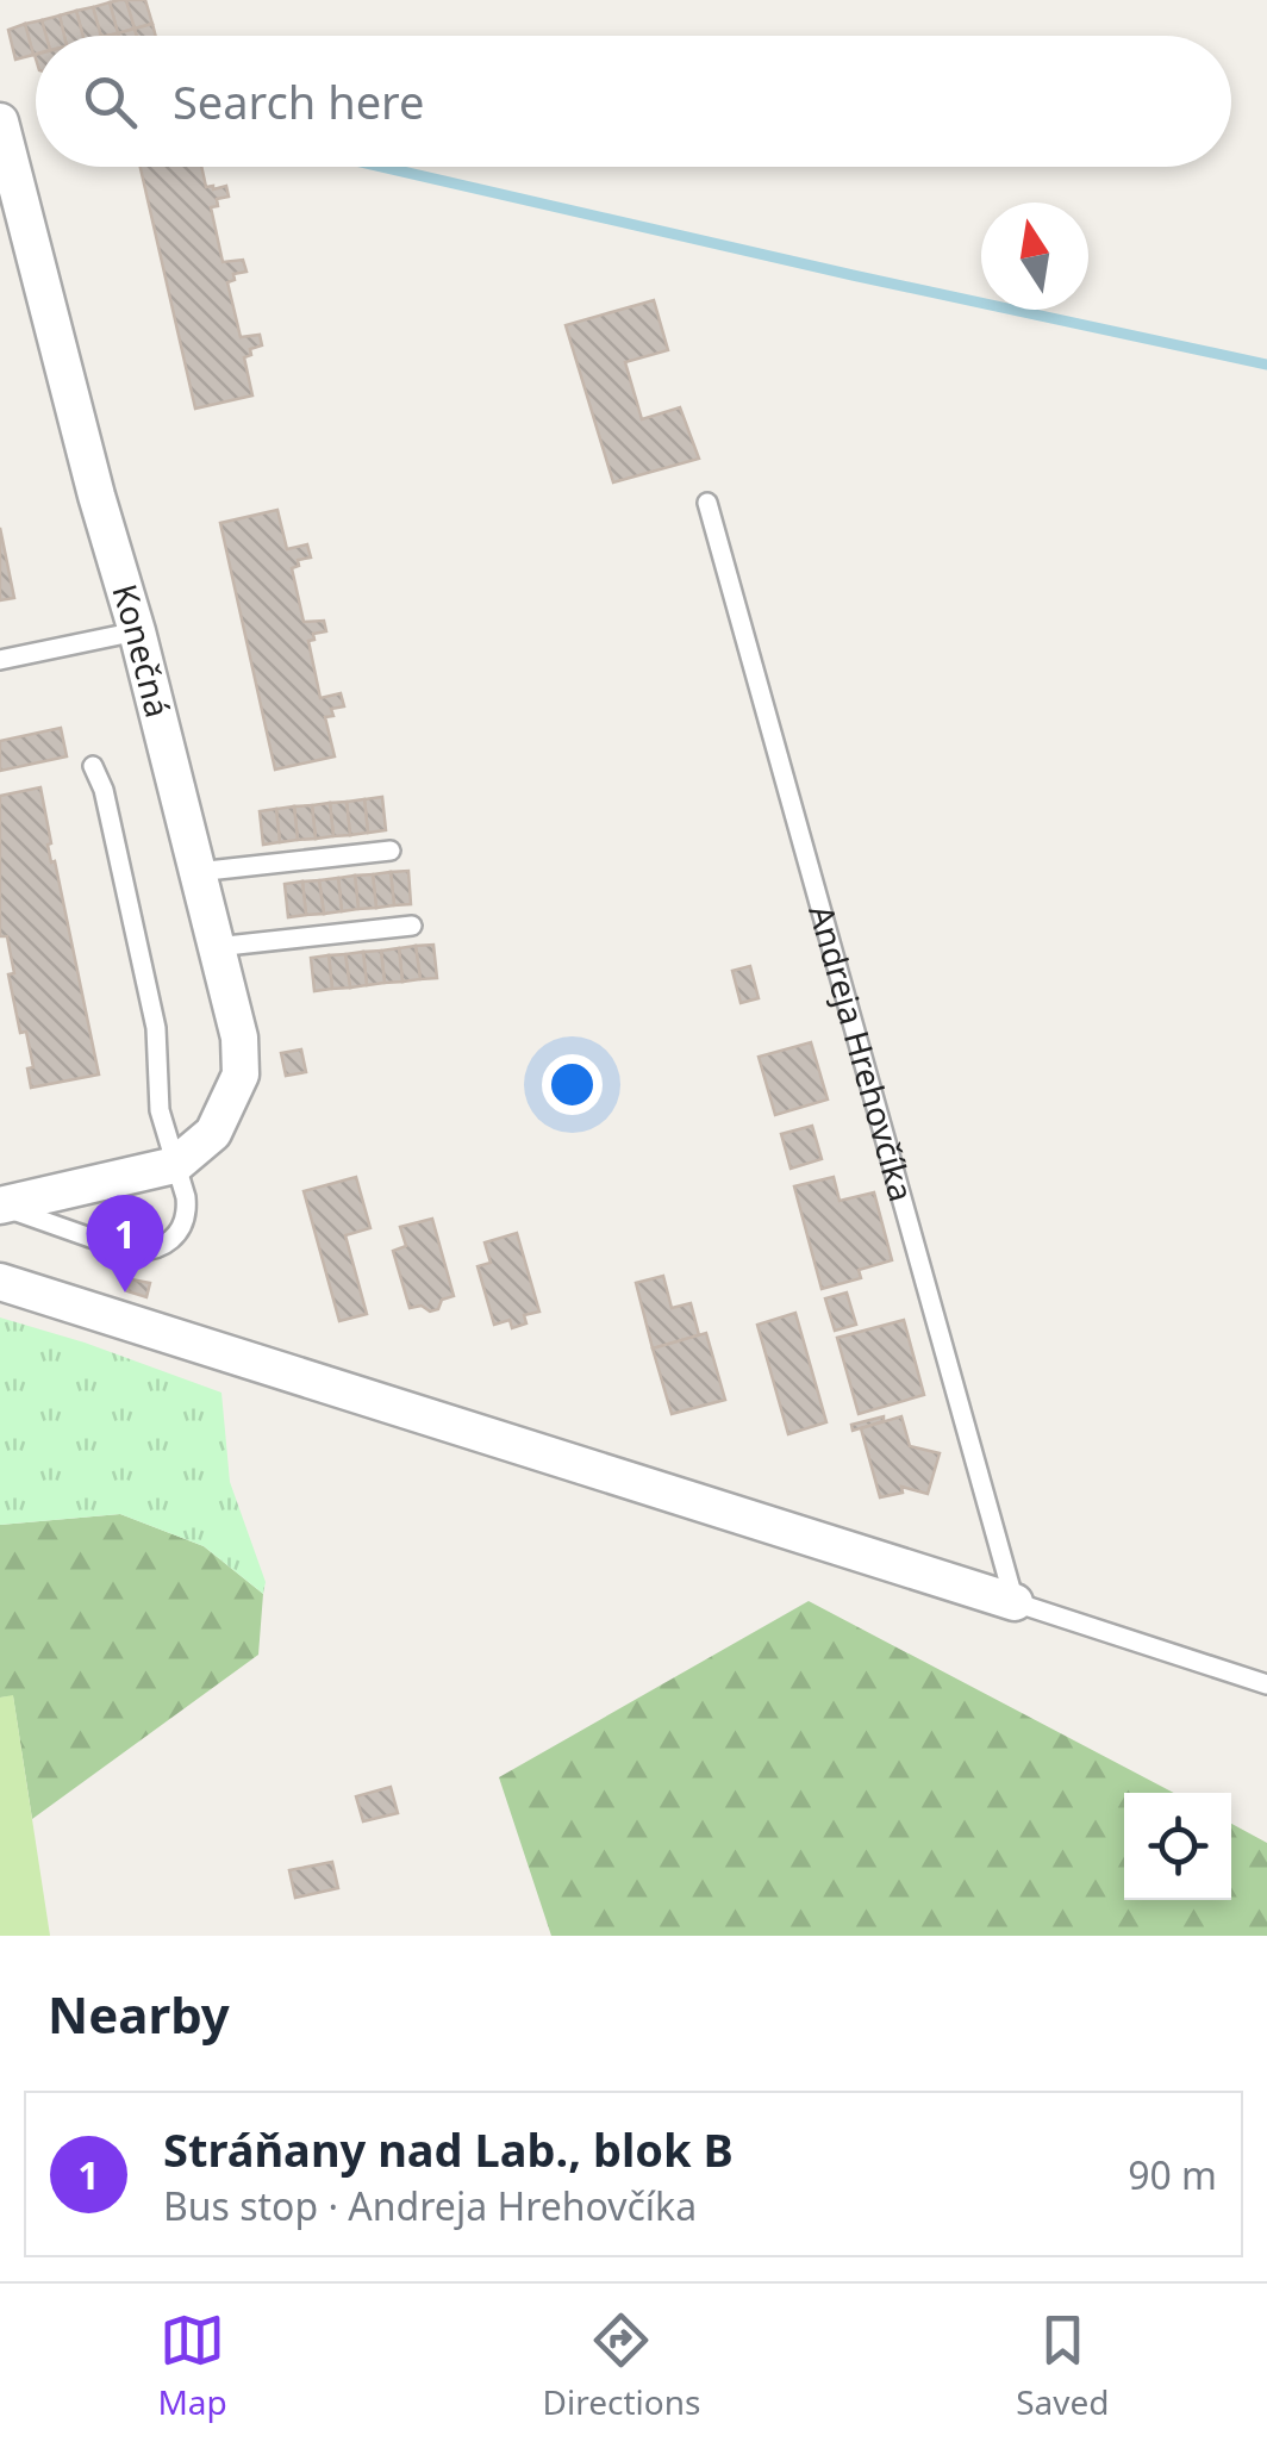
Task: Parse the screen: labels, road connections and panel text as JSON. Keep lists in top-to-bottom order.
{
  "streets": {
    "street": ["Konečná"],
    "lane": ["Andreja Hrehovčíka"]
  },
  "north": "top",
  "page": {
    "search": "Search here",
    "pins": "1",
    "heading": "Nearby",
    "list": [
      {
        "mark": "1",
        "name": "Stráňany nad Lab., blok B",
        "note": "Bus stop · Andreja Hrehovčíka",
        "value": "90 m"
      }
    ],
    "nav": ["Map", "Directions", "Saved"]
  }
}
